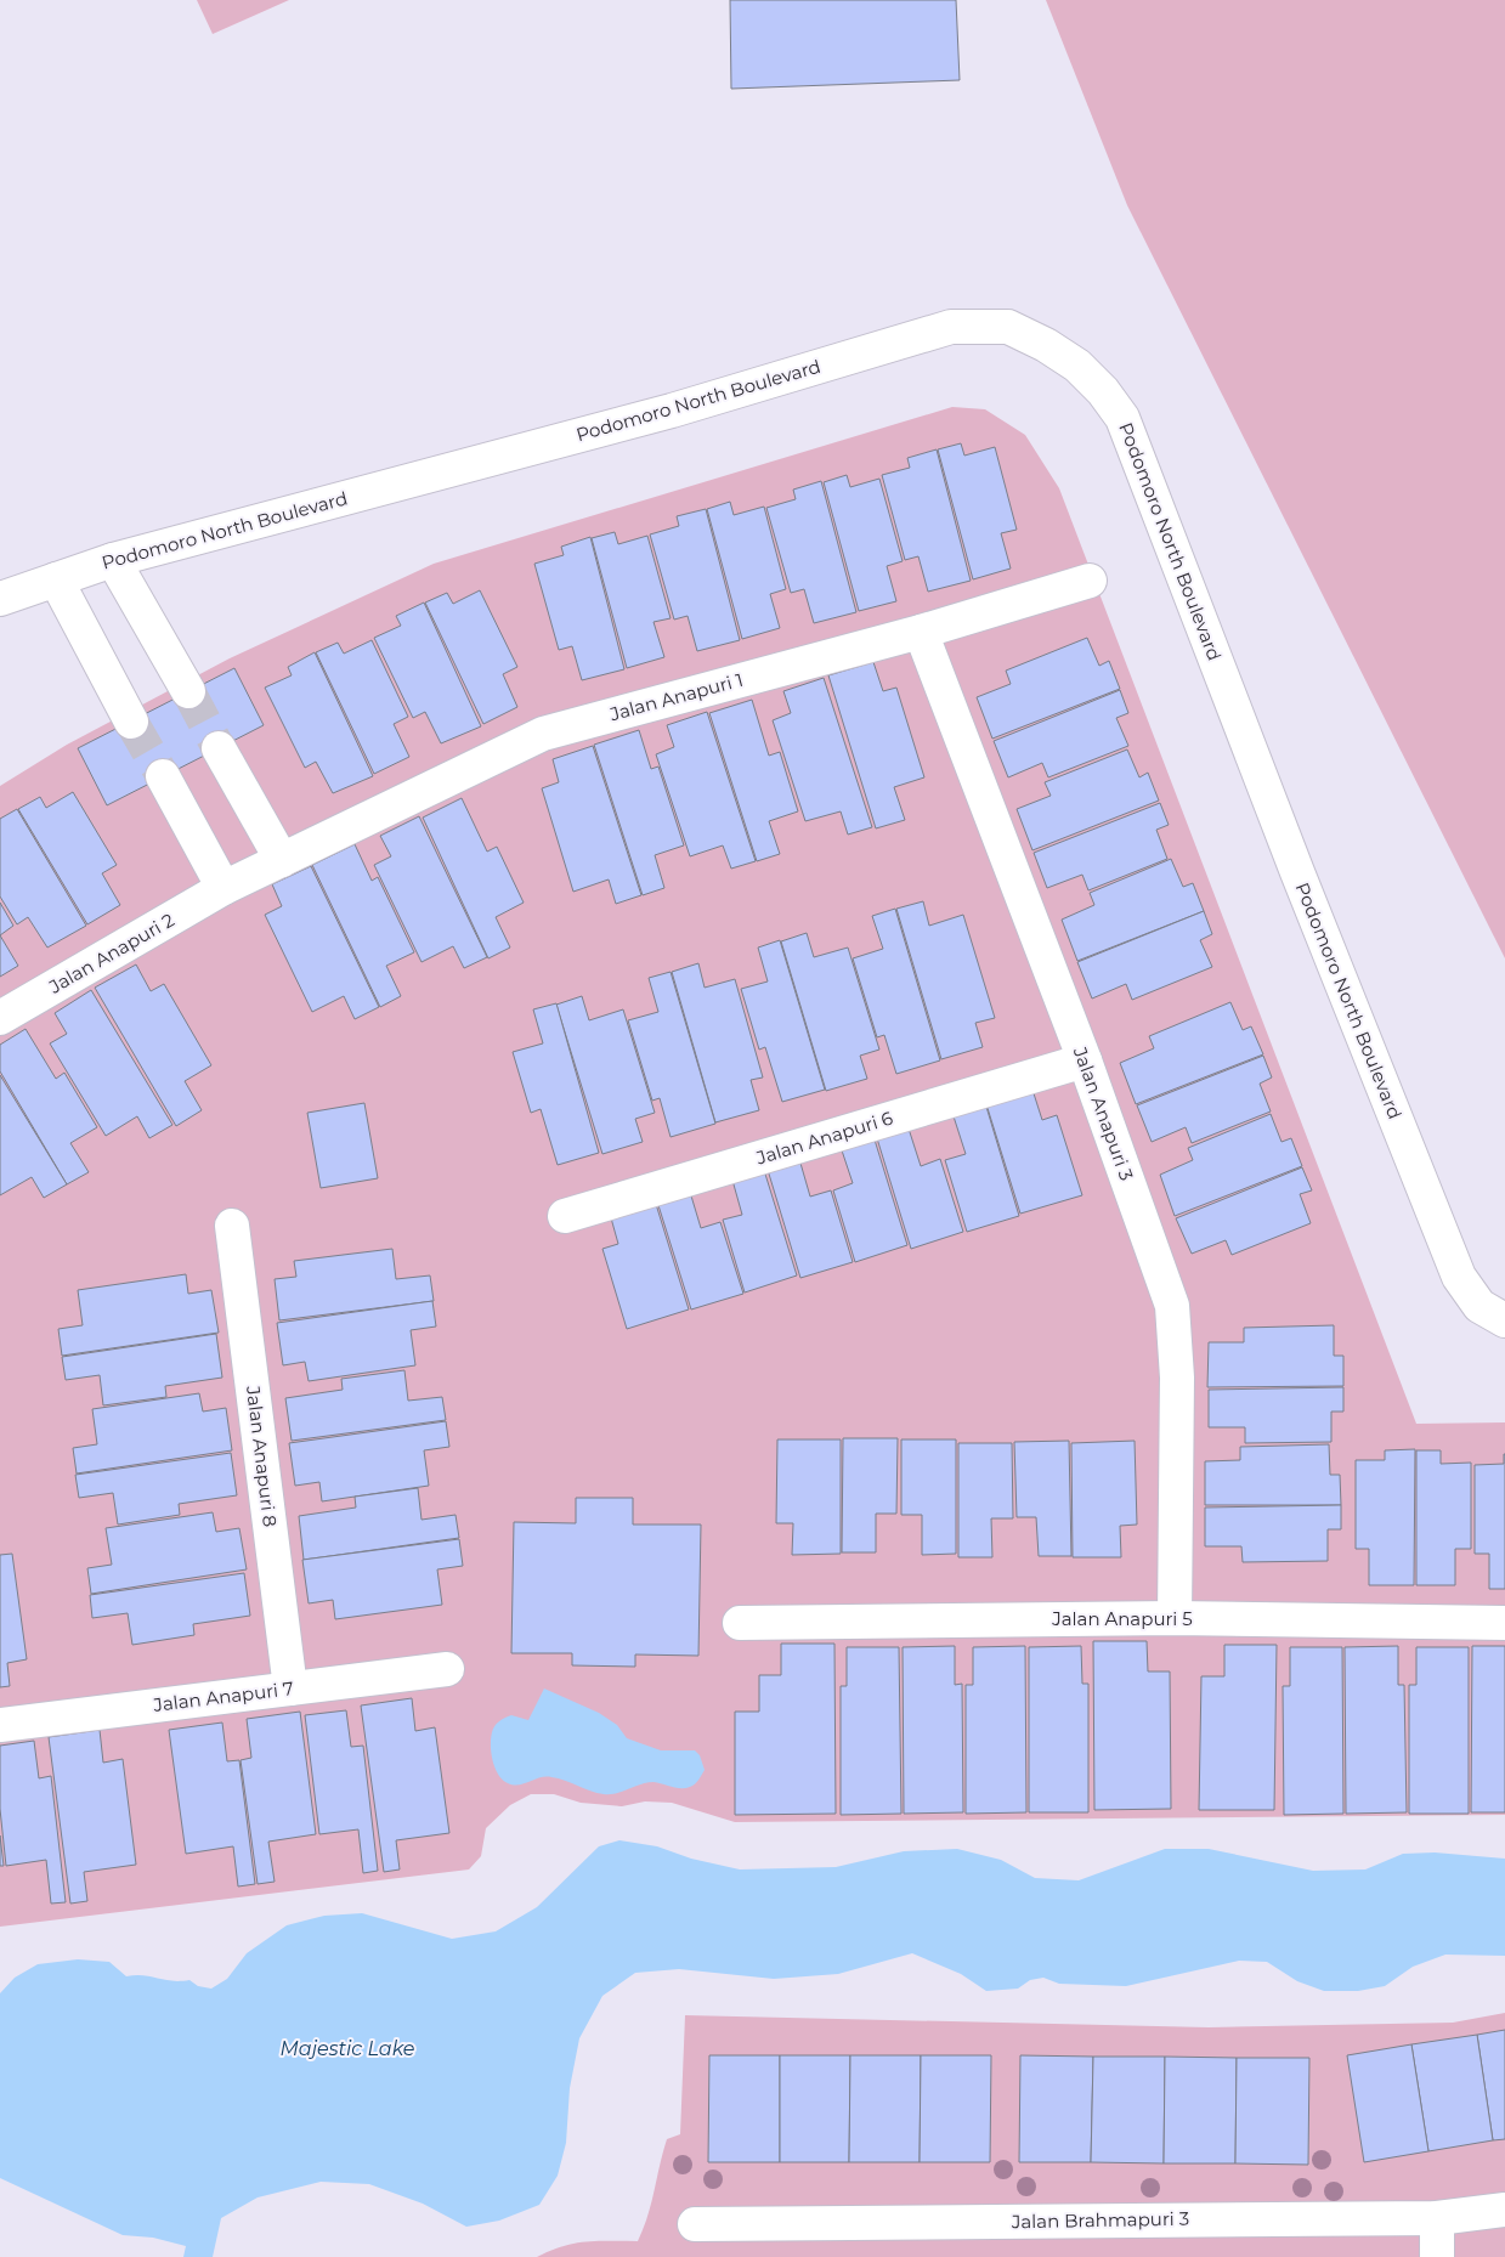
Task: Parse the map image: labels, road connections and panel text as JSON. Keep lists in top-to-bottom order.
{
  "streets": {
    "street": [
      "Podomoro North Boulevard",
      "Jalan Anapuri 1",
      "Jalan Anapuri 2",
      "Jalan Anapuri 3",
      "Jalan Anapuri 6",
      "Jalan Anapuri 8",
      "Jalan Anapuri 5",
      "Jalan Anapuri 7",
      "Jalan Brahmapuri 3"
    ]
  },
  "crossings": [
    ["Jalan Anapuri 1", "Jalan Anapuri 2"],
    ["Jalan Anapuri 1", "Jalan Anapuri 3"],
    ["Jalan Anapuri 3", "Jalan Anapuri 6"],
    ["Jalan Anapuri 3", "Jalan Anapuri 5"],
    ["Jalan Anapuri 8", "Jalan Anapuri 7"]
  ],
  "water": ["Majestic Lake"]
}
